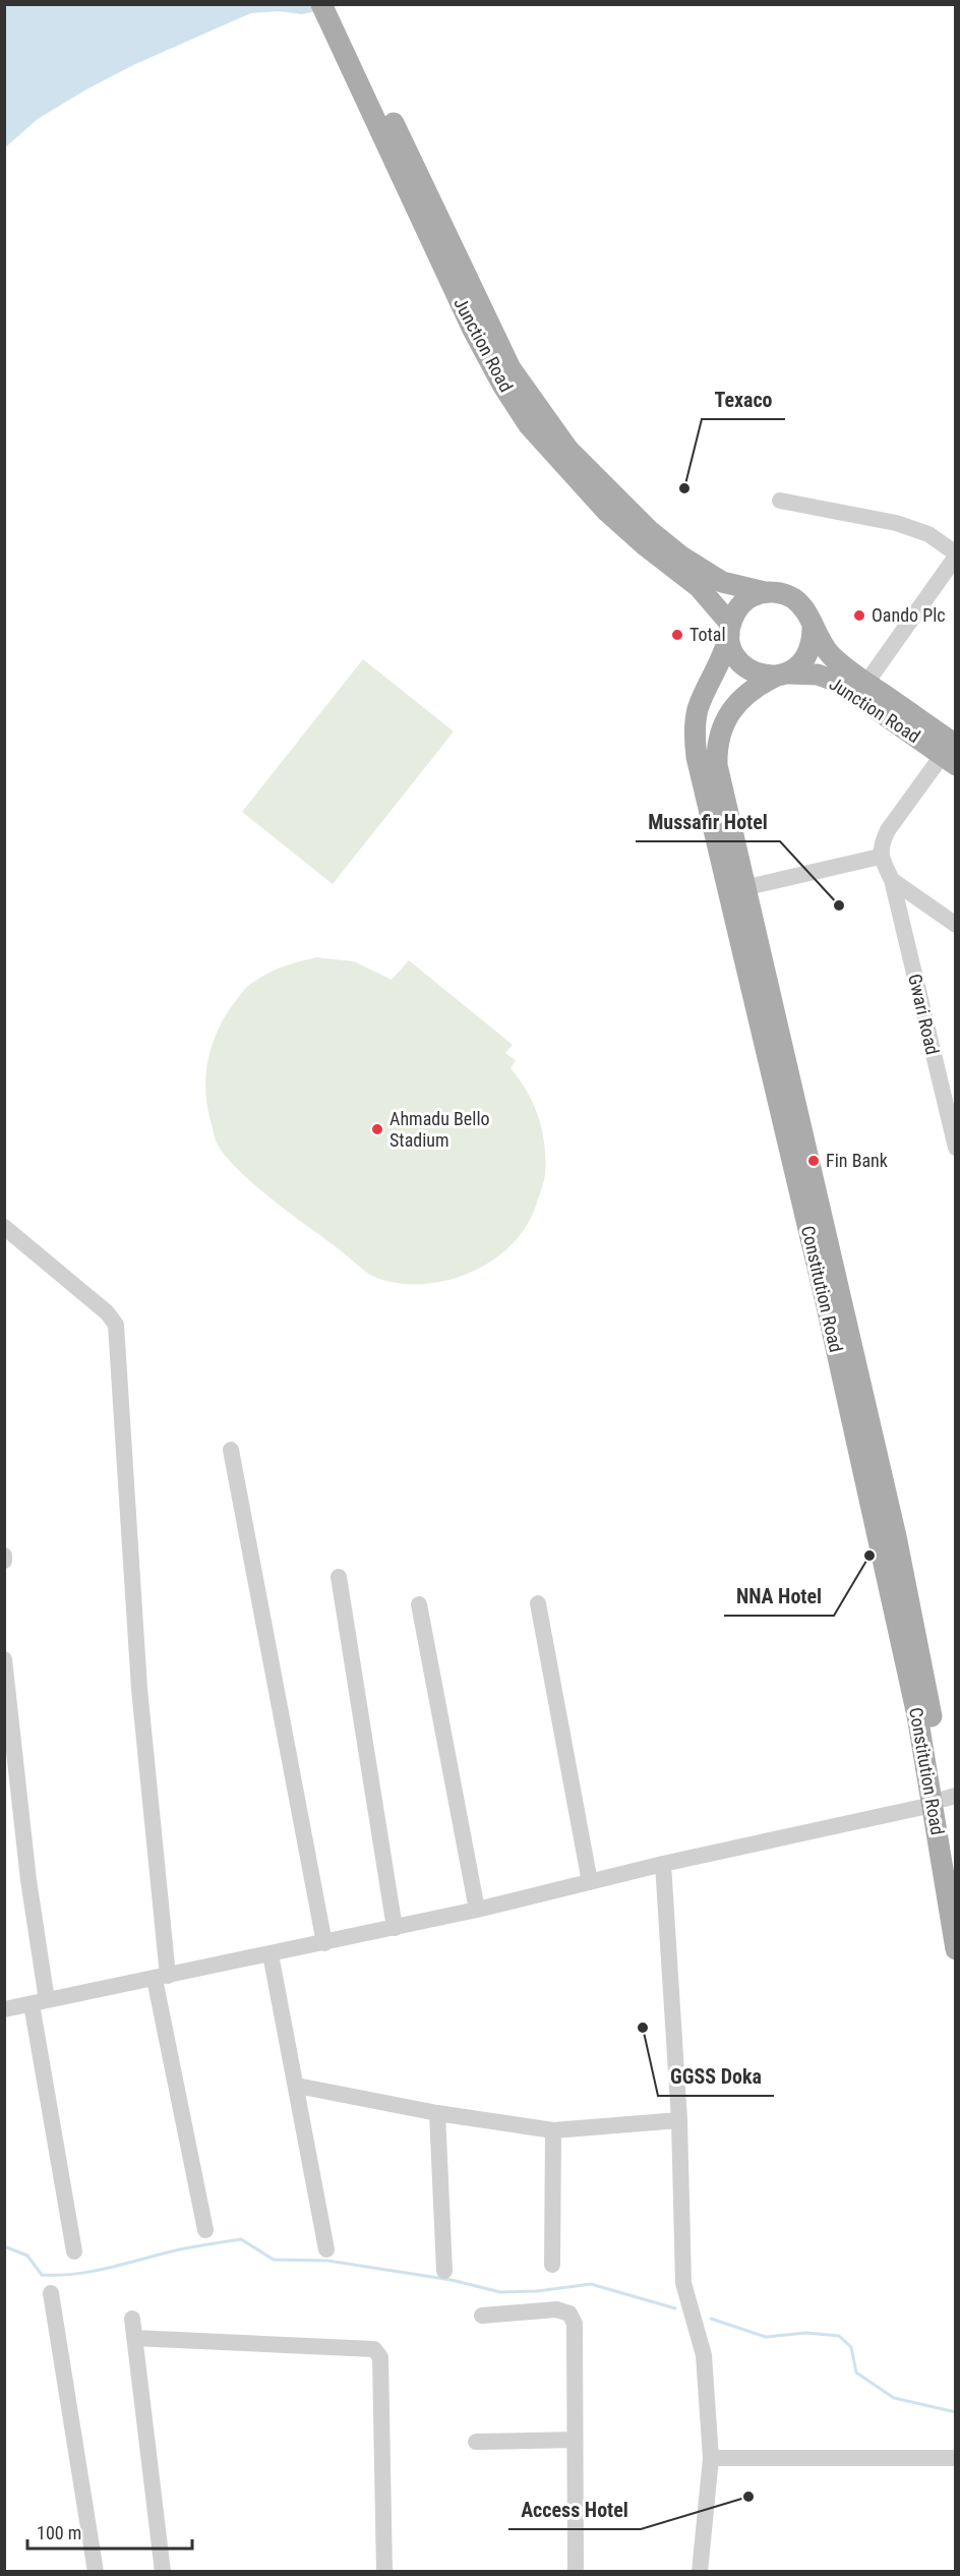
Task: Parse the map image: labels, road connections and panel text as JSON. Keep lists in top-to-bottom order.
{
  "streets": {
    "main road": ["Junction Road", "Constitution Road"],
    "street": ["Gwari Road"]
  },
  "crossings": [
    ["Junction Road", "Constitution Road"]
  ],
  "places": [
    "Texaco",
    "Oando Plc",
    "Total",
    "Mussafir Hotel",
    "Ahmadu Bello Stadium",
    "Fin Bank",
    "NNA Hotel",
    "GGSS Doka",
    "Access Hotel"
  ],
  "scale_bar": "100 m"
}
